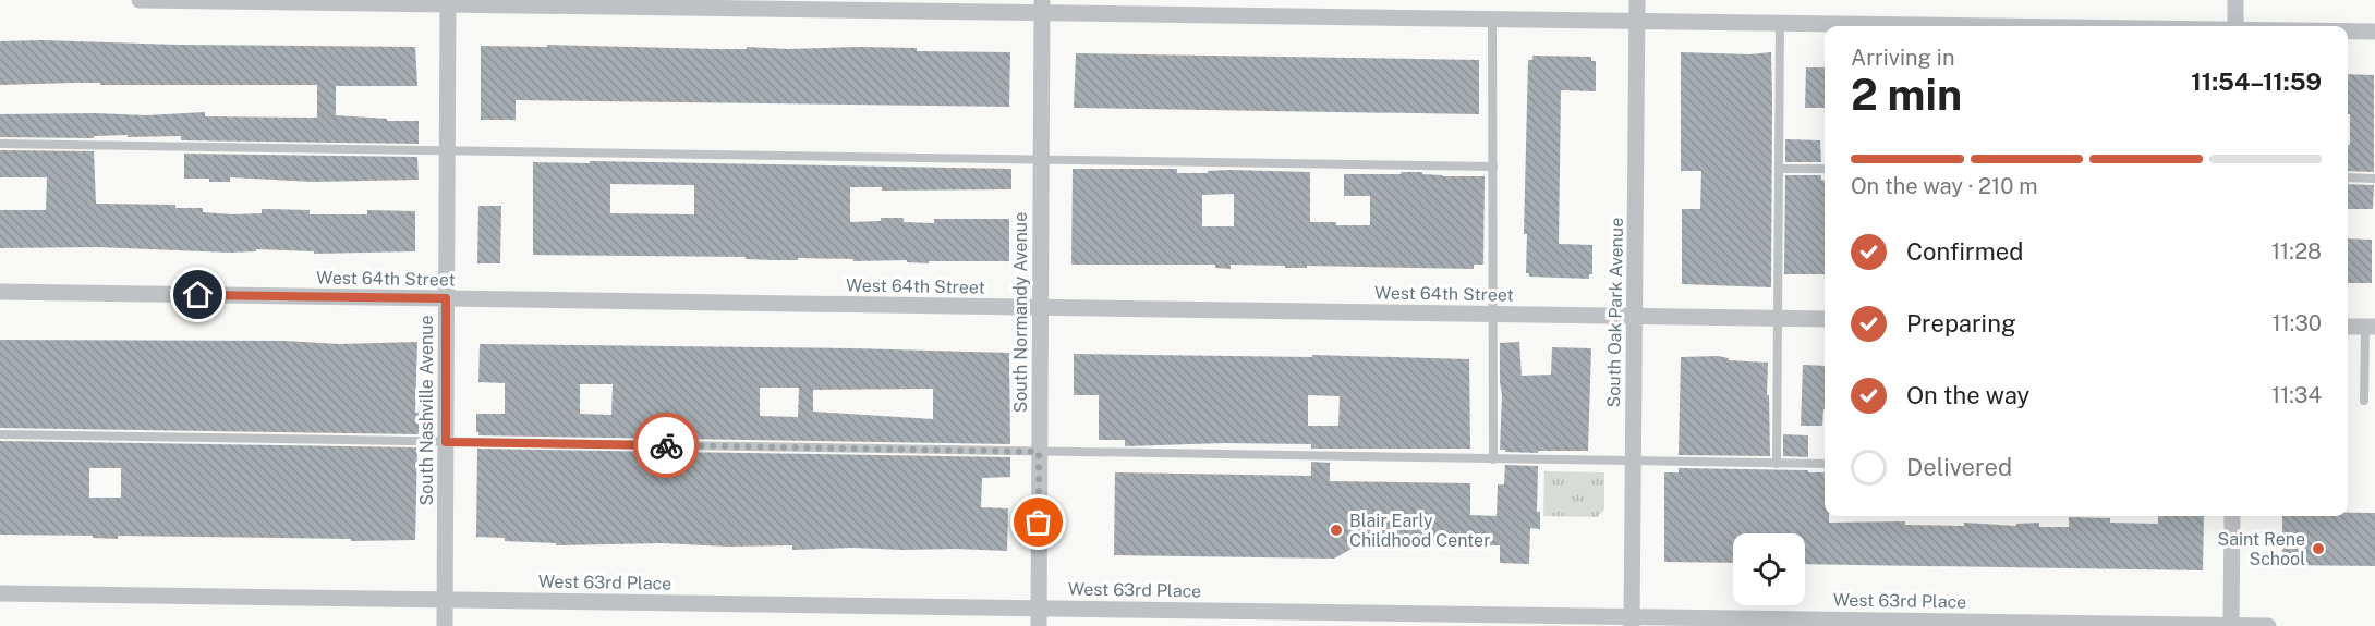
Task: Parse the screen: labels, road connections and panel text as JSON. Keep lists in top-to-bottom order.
{
  "streets": {
    "street": [
      "West 64th Street",
      "South Normandy Avenue",
      "South Oak Park Avenue",
      "South Nashville Avenue",
      "West 63rd Place"
    ]
  },
  "crossings": [
    ["West 64th Street", "South Normandy Avenue"],
    ["West 64th Street", "South Oak Park Avenue"],
    ["West 64th Street", "South Nashville Avenue"],
    ["South Normandy Avenue", "West 63rd Place"],
    ["South Oak Park Avenue", "West 63rd Place"],
    ["South Nashville Avenue", "West 63rd Place"]
  ],
  "places": ["Blair Early Childhood Center", "Saint Rene School"],
  "page": {
    "heading": ["2 min", "Arriving in", "11:54–11:59"],
    "bar": "On the way · 210 m",
    "list": [
      ["Confirmed", "11:28"],
      ["Preparing", "11:30"],
      ["On the way", "11:34"],
      "Delivered"
    ]
  }
}
